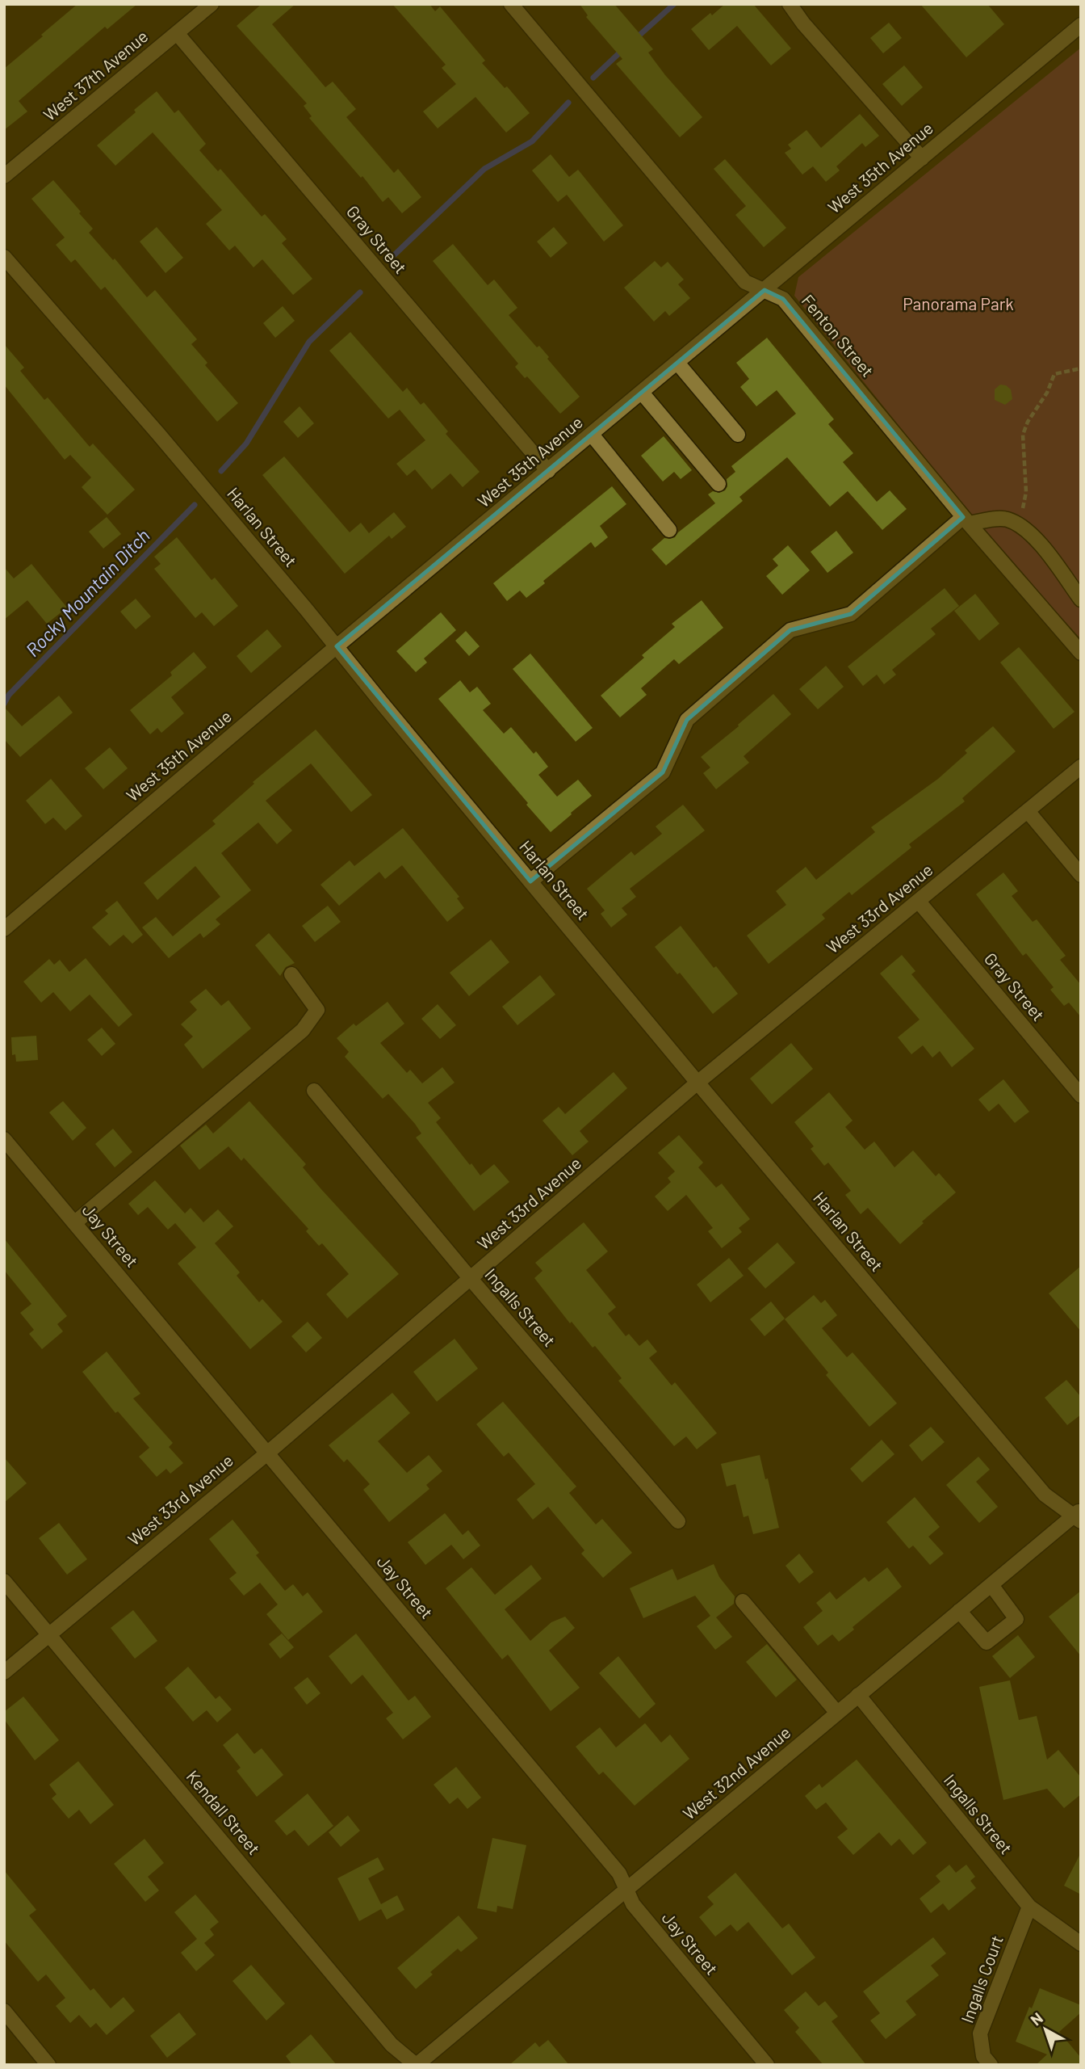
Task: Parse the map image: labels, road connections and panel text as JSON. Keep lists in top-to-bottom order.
{
  "streets": {
    "street": [
      "West 37th Avenue",
      "West 35th Avenue",
      "Gray Street",
      "Fenton Street",
      "Harlan Street",
      "West 33rd Avenue",
      "Jay Street",
      "Ingalls Street",
      "West 32nd Avenue",
      "Kendall Street",
      "Ingalls Court"
    ]
  },
  "crossings": [
    ["West 37th Avenue", "Gray Street"],
    ["West 35th Avenue", "Gray Street"],
    ["West 35th Avenue", "Fenton Street"],
    ["West 35th Avenue", "Harlan Street"],
    ["Gray Street", "West 33rd Avenue"],
    ["Harlan Street", "West 33rd Avenue"],
    ["Harlan Street", "West 32nd Avenue"],
    ["West 33rd Avenue", "Jay Street"],
    ["West 33rd Avenue", "Ingalls Street"],
    ["West 33rd Avenue", "Kendall Street"],
    ["Jay Street", "West 32nd Avenue"],
    ["Ingalls Street", "West 32nd Avenue"],
    ["Ingalls Street", "Ingalls Court"],
    ["West 32nd Avenue", "Kendall Street"]
  ],
  "water": ["Rocky Mountain Ditch"],
  "parks": ["Panorama Park"],
  "north": "top left"
}
